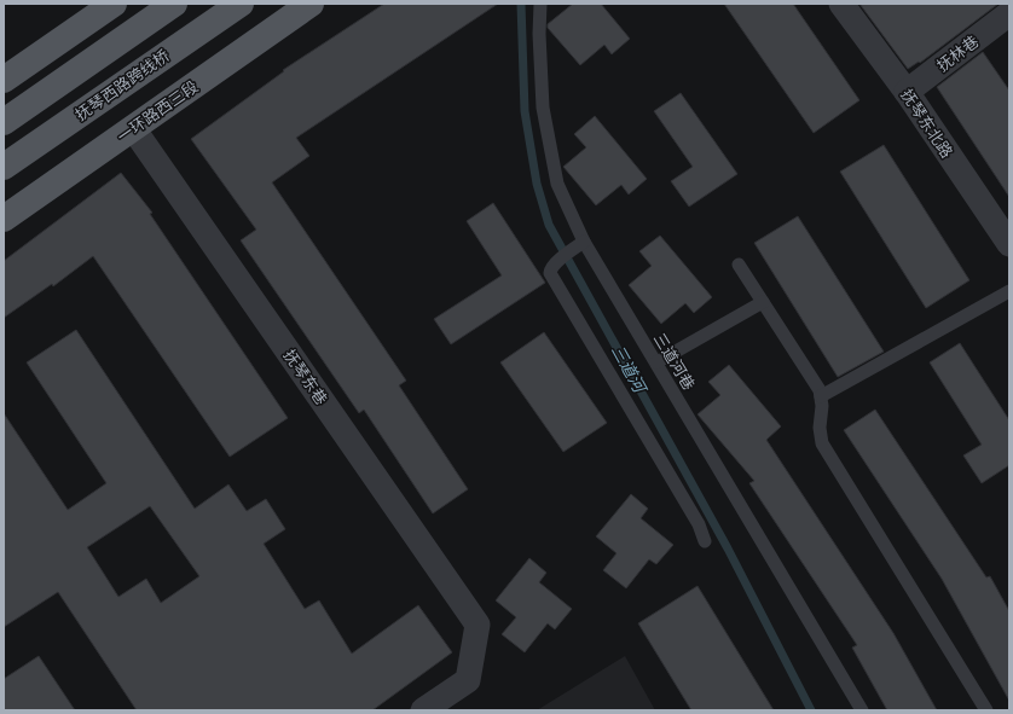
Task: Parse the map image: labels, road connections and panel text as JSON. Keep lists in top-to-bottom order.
{
  "streets": {
    "main road": ["抚琴西路跨线桥", "一环路西三段"],
    "street": ["抚林巷", "抚琴东北路", "抚琴东巷"],
    "lane": ["三道河巷"]
  },
  "crossings": [
    ["抚林巷", "抚琴东北路"],
    ["一环路西三段", "抚琴东巷"]
  ],
  "water": ["三道河"]
}
